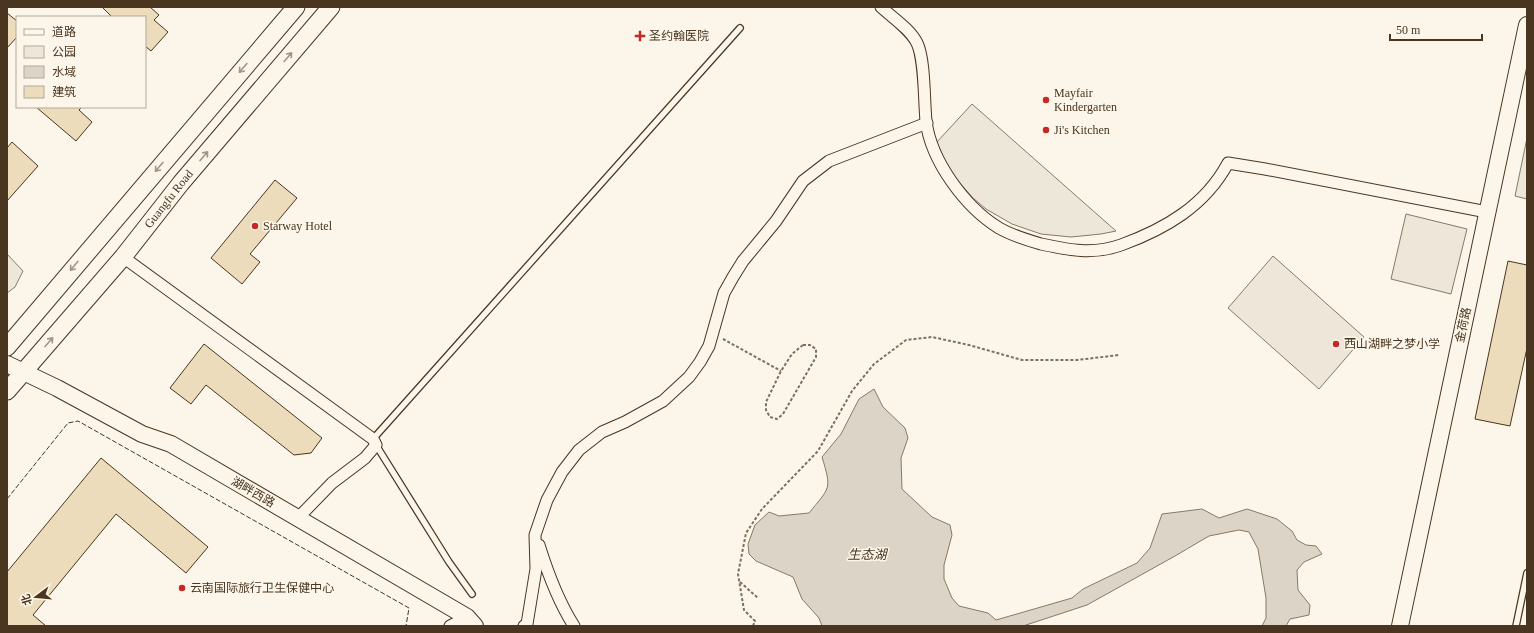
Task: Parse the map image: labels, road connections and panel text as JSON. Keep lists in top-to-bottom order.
{
  "streets": {
    "main road": ["Guangfu Road"],
    "street": ["金荷路", "湖畔西路"]
  },
  "crossings": [
    ["Guangfu Road", "湖畔西路"]
  ],
  "water": ["生态湖"],
  "places": {
    "health": ["圣约翰医院"],
    "other": [
      "Mayfair Kindergarten",
      "Ji's Kitchen",
      "Starway Hotel",
      "西山湖畔之梦小学",
      "云南国际旅行卫生保健中心"
    ]
  },
  "legend": [
    "道路",
    "公园",
    "水域",
    "建筑"
  ],
  "scale_bar": "50 m",
  "north": "left"
}
